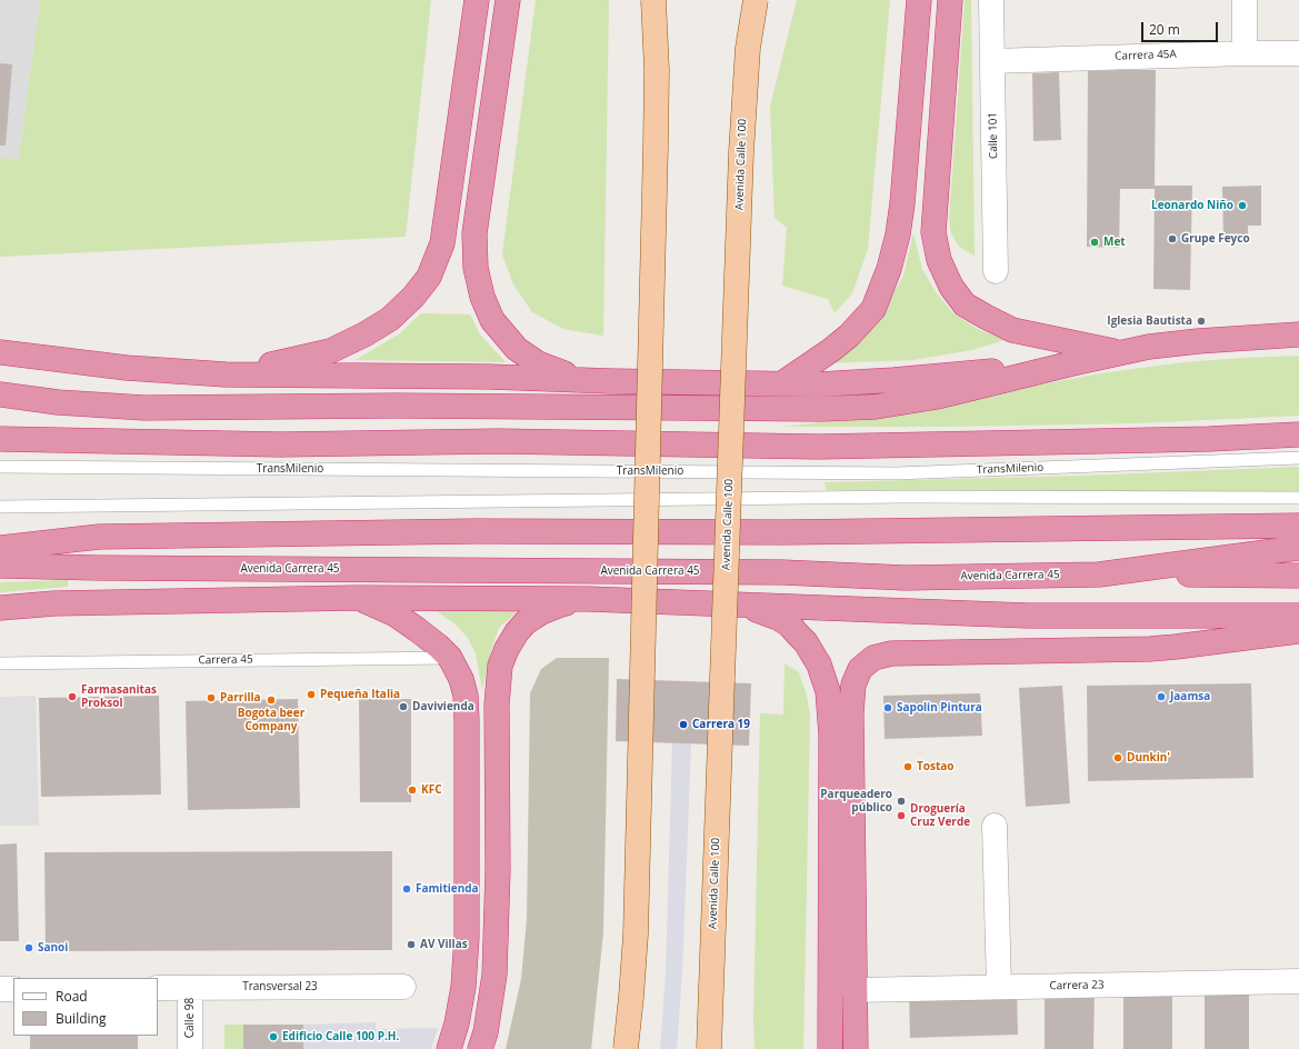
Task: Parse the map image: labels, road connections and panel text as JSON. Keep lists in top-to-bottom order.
{
  "streets": {
    "highway": ["Avenida Carrera 45"],
    "main road": ["Avenida Calle 100"],
    "street": [
      "Carrera 45A",
      "Calle 101",
      "Carrera 23",
      "Transversal 23",
      "Calle 98"
    ],
    "lane": ["TransMilenio", "Carrera 45"]
  },
  "crossings": [
    ["Carrera 45A", "Calle 101"],
    ["Transversal 23", "Calle 98"]
  ],
  "places": [
    "Leonardo Niño",
    "Grupe Feyco",
    "Met",
    "Iglesia Bautista",
    "Pequeña Italia",
    "Farmasanitas Proksol",
    "Jaamsa",
    "Parrilla",
    "Bogota beer Company",
    "Davivienda",
    "Sapolin Pintura",
    "Carrera 19",
    "Dunkin'",
    "Tostao",
    "KFC",
    "Parqueadero público",
    "Droguería Cruz Verde",
    "Famitienda",
    "AV Villas",
    "Sanoi",
    "Edificio Calle 100 P.H."
  ],
  "legend": ["Road", "Building"],
  "scale_bar": "20 m"
}
